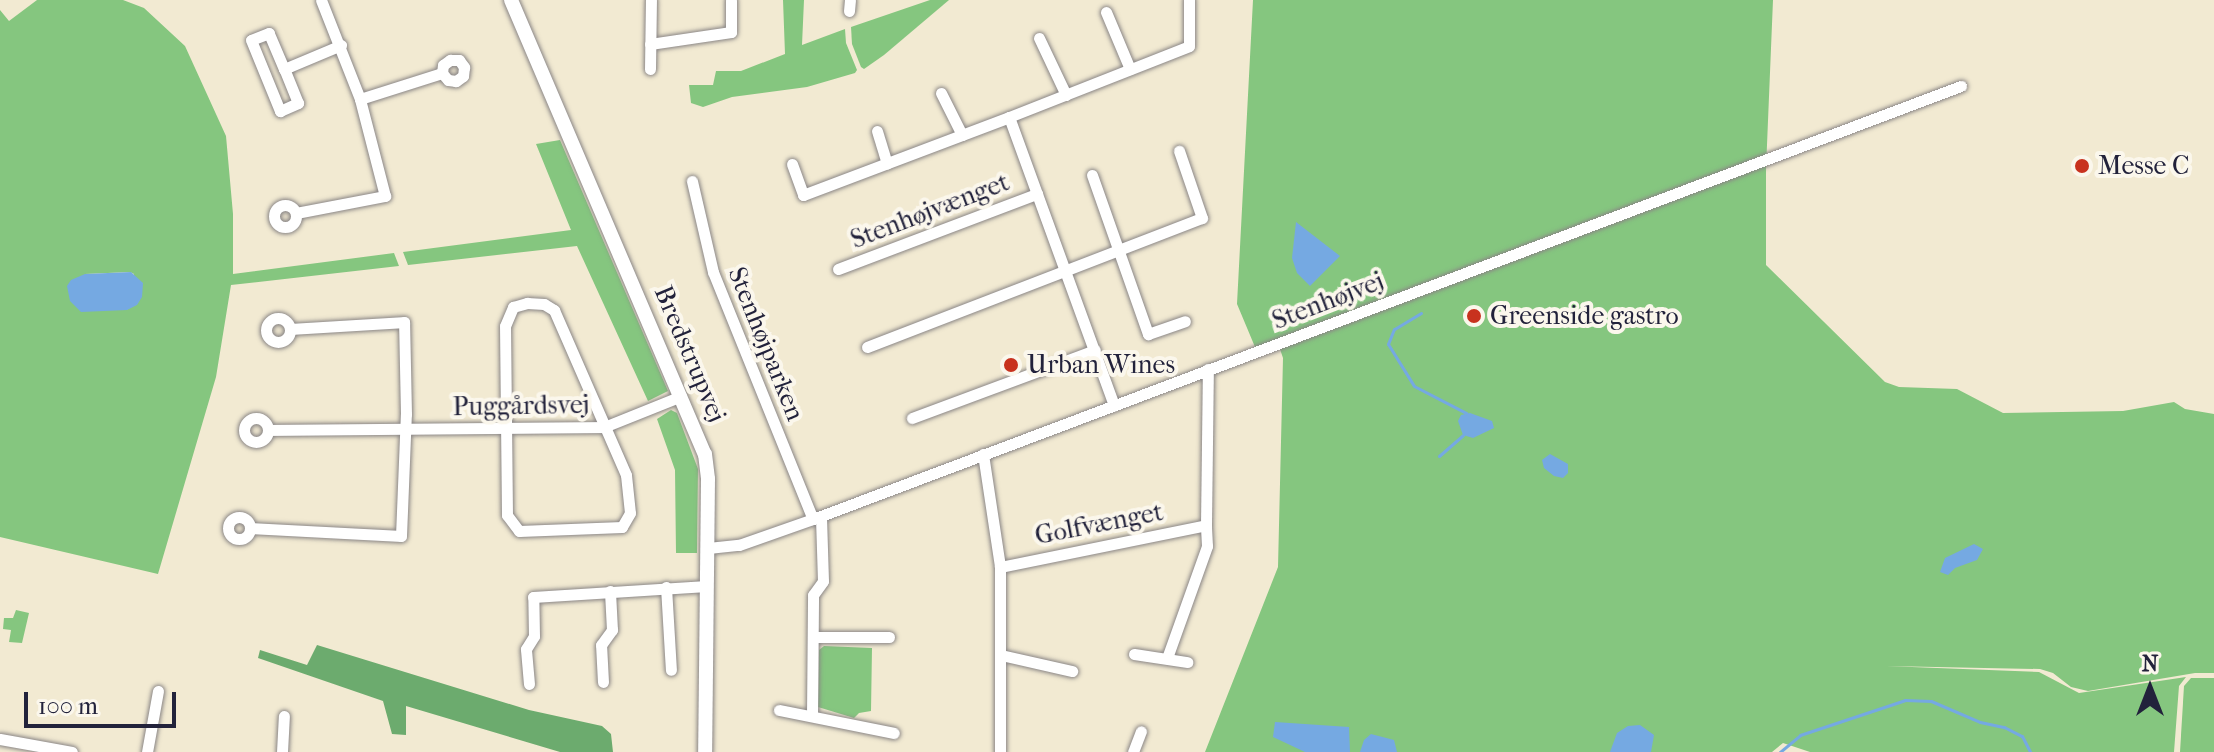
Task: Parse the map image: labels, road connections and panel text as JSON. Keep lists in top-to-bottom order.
{
  "streets": {
    "street": [
      "Stenhøjvænget",
      "Stenhøjvej",
      "Stenhøjparken",
      "Bredstrupvej",
      "Puggårdsvej",
      "Golfvænget"
    ]
  },
  "crossings": [
    ["Stenhøjvænget", "Stenhøjvej"],
    ["Stenhøjvej", "Stenhøjparken"],
    ["Stenhøjvej", "Bredstrupvej"],
    ["Stenhøjvej", "Golfvænget"],
    ["Bredstrupvej", "Puggårdsvej"]
  ],
  "places": ["Messe C", "Greenside gastro", "Urban Wines"],
  "scale_bar": "100 m",
  "north": "top"
}
